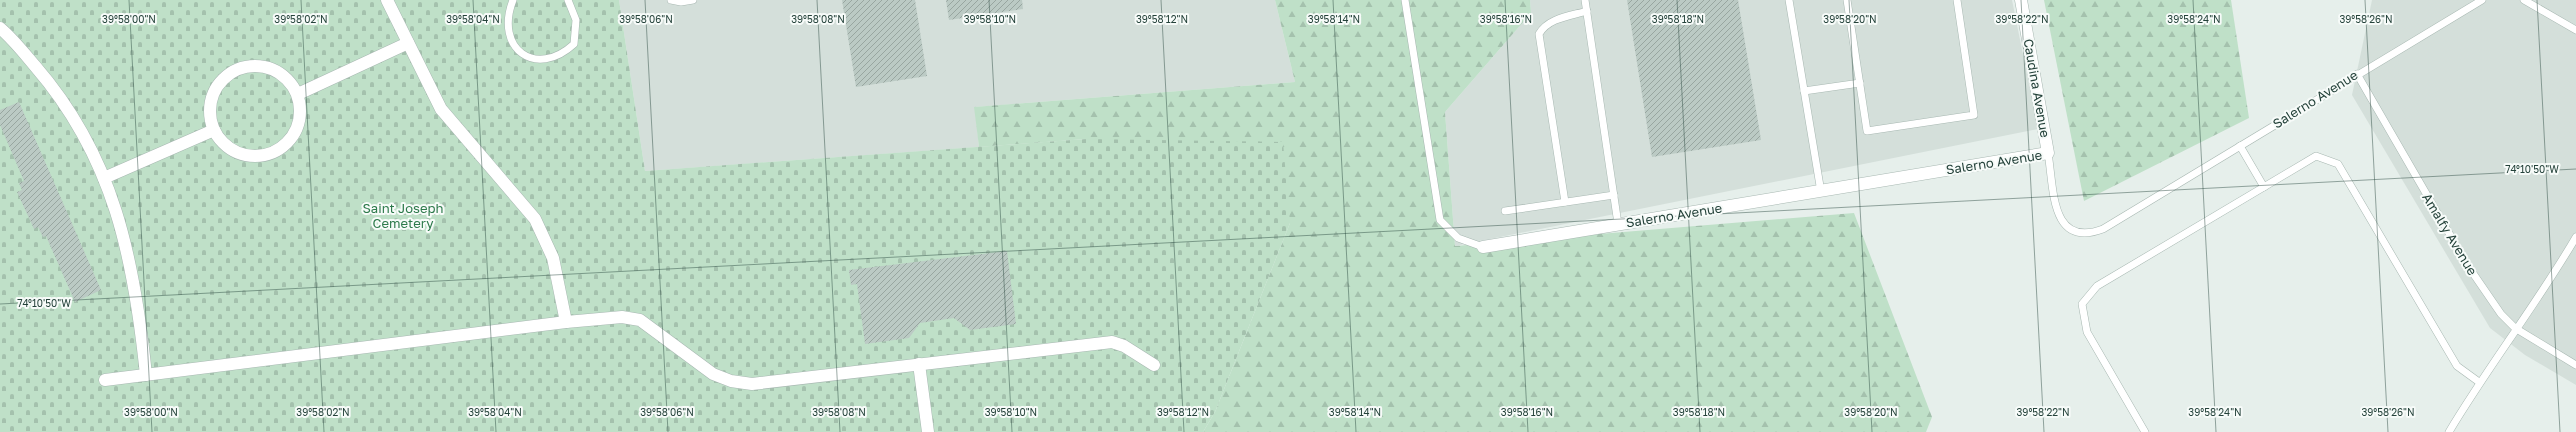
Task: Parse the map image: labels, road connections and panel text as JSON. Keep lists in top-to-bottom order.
{
  "streets": {
    "street": ["Caudina Avenue", "Salerno Avenue"],
    "lane": ["Amalfy Avenue"]
  },
  "crossings": [
    ["Caudina Avenue", "Salerno Avenue"],
    ["Salerno Avenue", "Amalfy Avenue"]
  ],
  "parks": ["Saint Joseph Cemetery"],
  "coordinates": [
    "39°58'00\"N",
    "39°58'02\"N",
    "39°58'04\"N",
    "39°58'06\"N",
    "39°58'08\"N",
    "39°58'10\"N",
    "39°58'12\"N",
    "39°58'14\"N",
    "39°58'16\"N",
    "39°58'18\"N",
    "39°58'20\"N",
    "39°58'22\"N",
    "39°58'24\"N",
    "39°58'26\"N",
    "74°10'50\"W"
  ]
}
